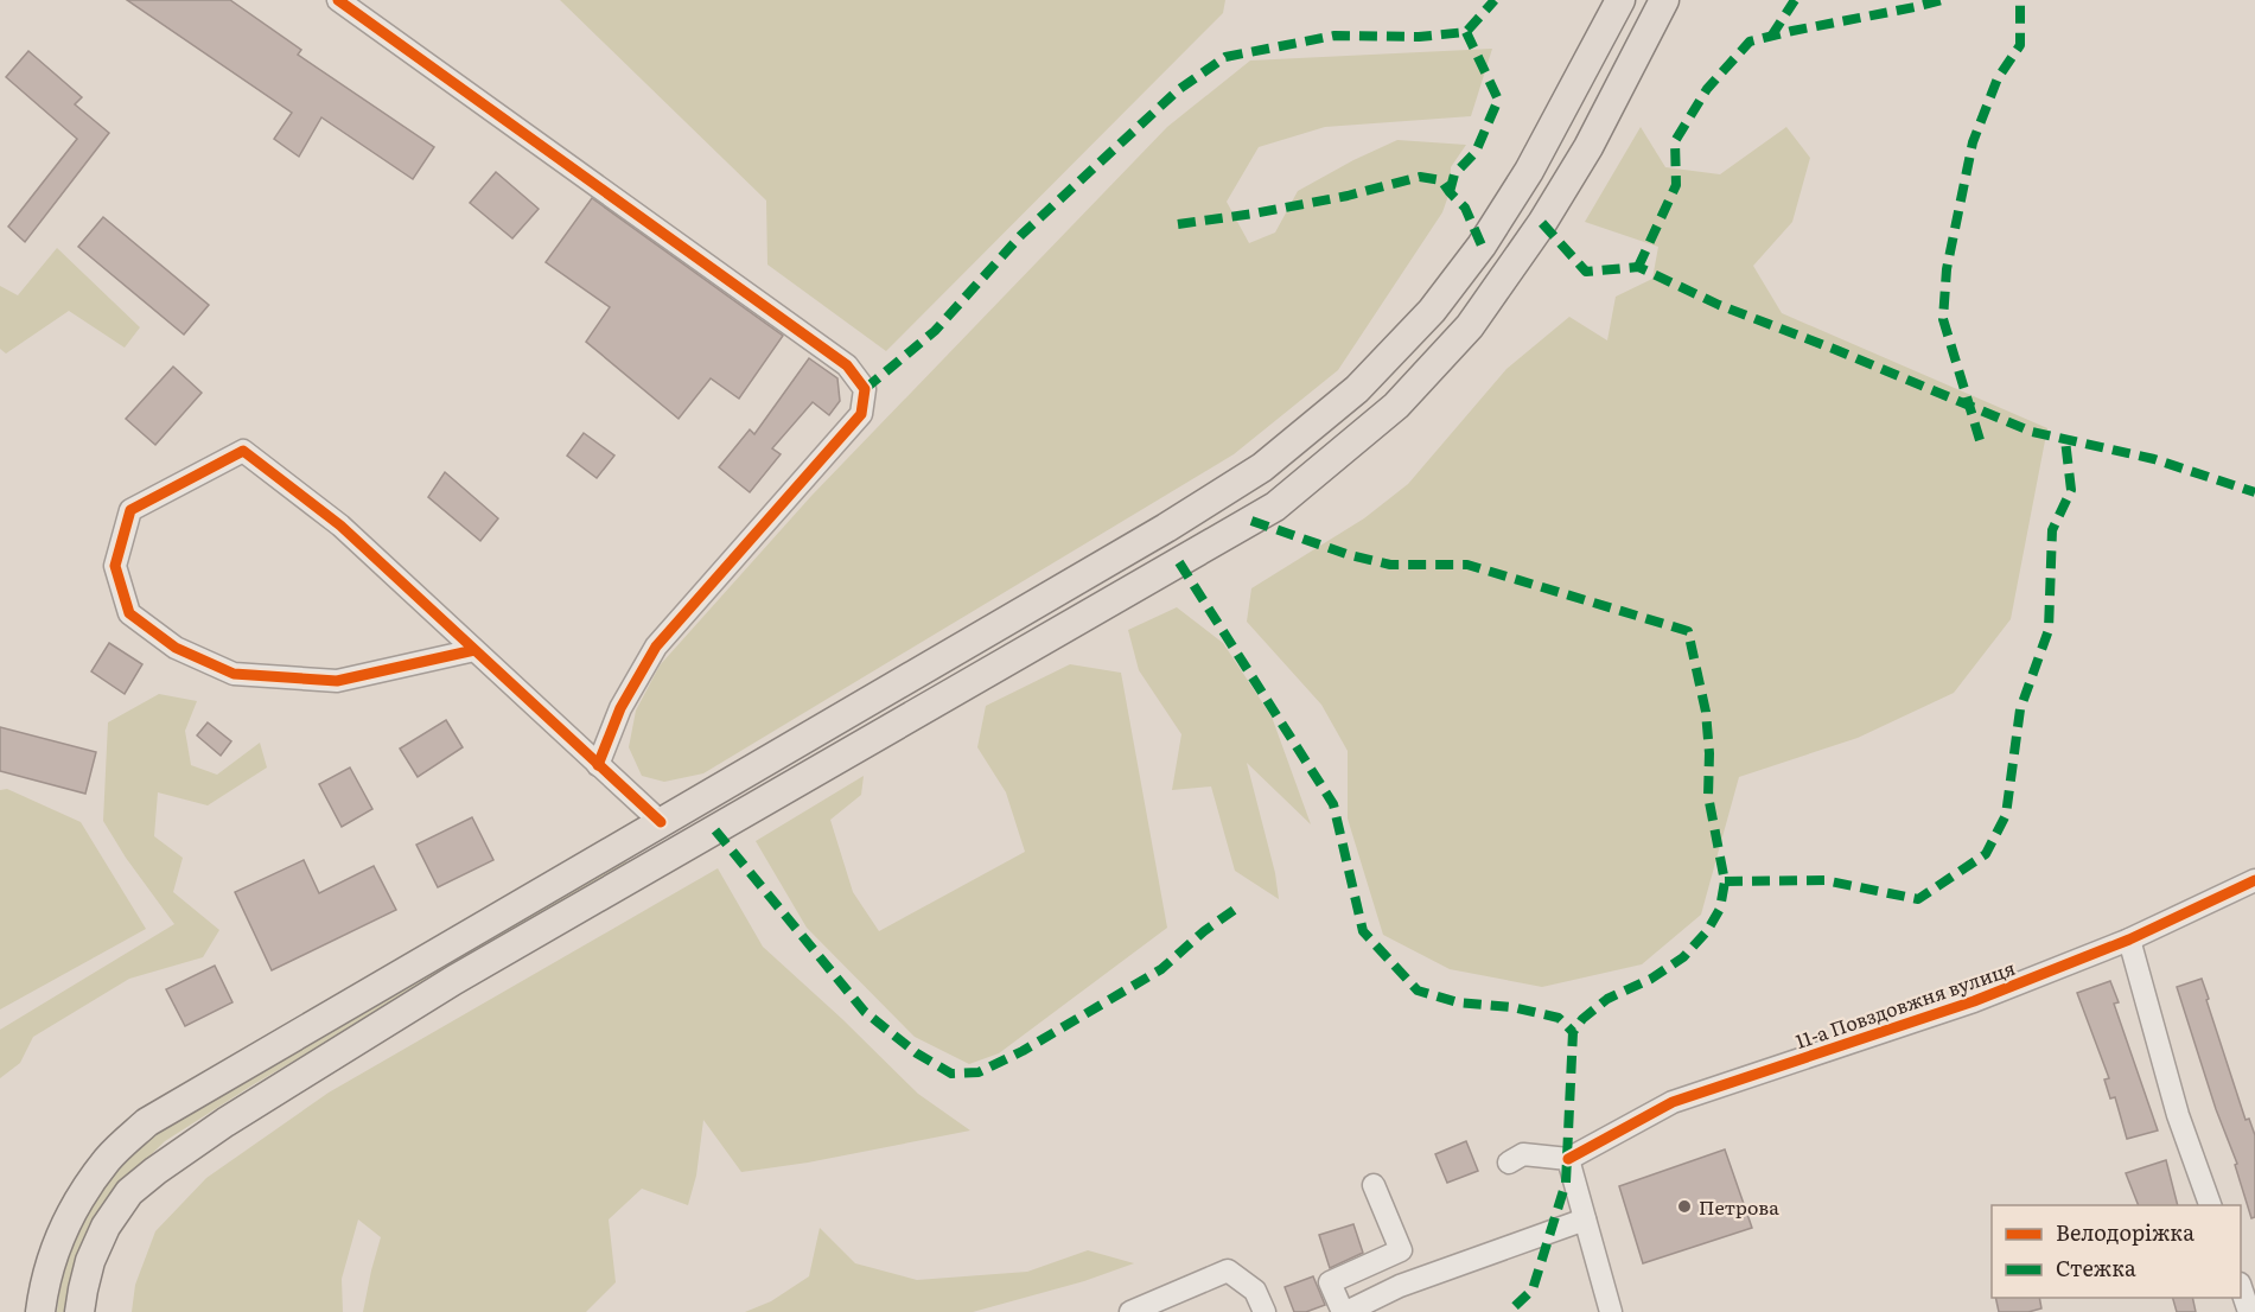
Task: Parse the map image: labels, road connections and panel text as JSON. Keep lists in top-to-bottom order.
{
  "streets": {
    "street": ["11-а Повздовжня вулиця"]
  },
  "places": ["Петрова"],
  "legend": ["Велодоріжка", "Стежка"]
}
